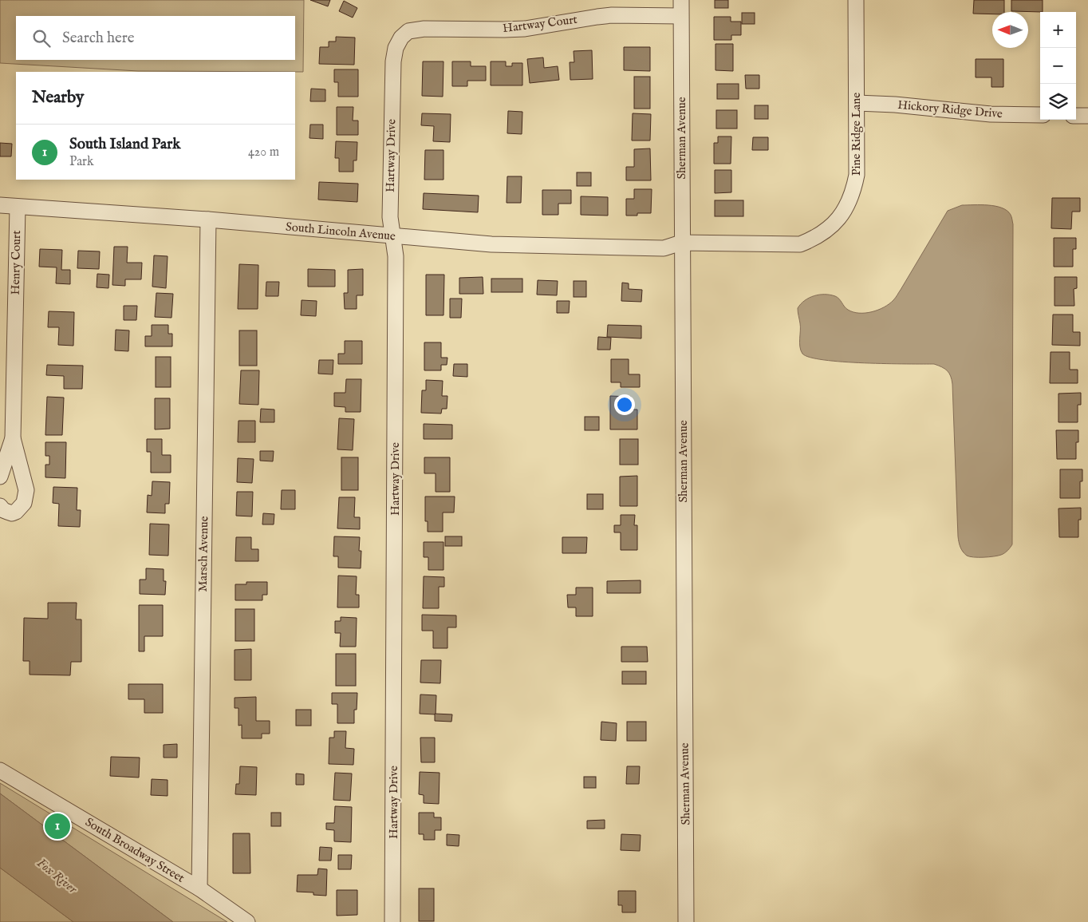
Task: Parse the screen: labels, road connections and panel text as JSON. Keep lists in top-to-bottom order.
{
  "streets": {
    "street": [
      "Hartway Court",
      "Hickory Ridge Drive",
      "Pine Ridge Lane",
      "Sherman Avenue",
      "Hartway Drive",
      "South Lincoln Avenue",
      "Henry Court",
      "Marsch Avenue",
      "South Broadway Street"
    ]
  },
  "crossings": [
    ["Hartway Court", "Sherman Avenue"],
    ["Hartway Court", "Hartway Drive"],
    ["Hickory Ridge Drive", "Pine Ridge Lane"],
    ["Pine Ridge Lane", "Sherman Avenue"],
    ["Pine Ridge Lane", "South Lincoln Avenue"],
    ["Sherman Avenue", "South Lincoln Avenue"],
    ["Hartway Drive", "South Lincoln Avenue"],
    ["South Lincoln Avenue", "Henry Court"],
    ["South Lincoln Avenue", "Marsch Avenue"],
    ["Marsch Avenue", "South Broadway Street"]
  ],
  "water": ["Fox River"],
  "north": "left",
  "page": {
    "map_buttons": ["+", "−"],
    "search": "Search here",
    "heading": "Nearby",
    "list": [
      {
        "mark": "1",
        "name": "South Island Park",
        "note": "Park",
        "value": "420 m"
      }
    ],
    "pins": "1"
  }
}
